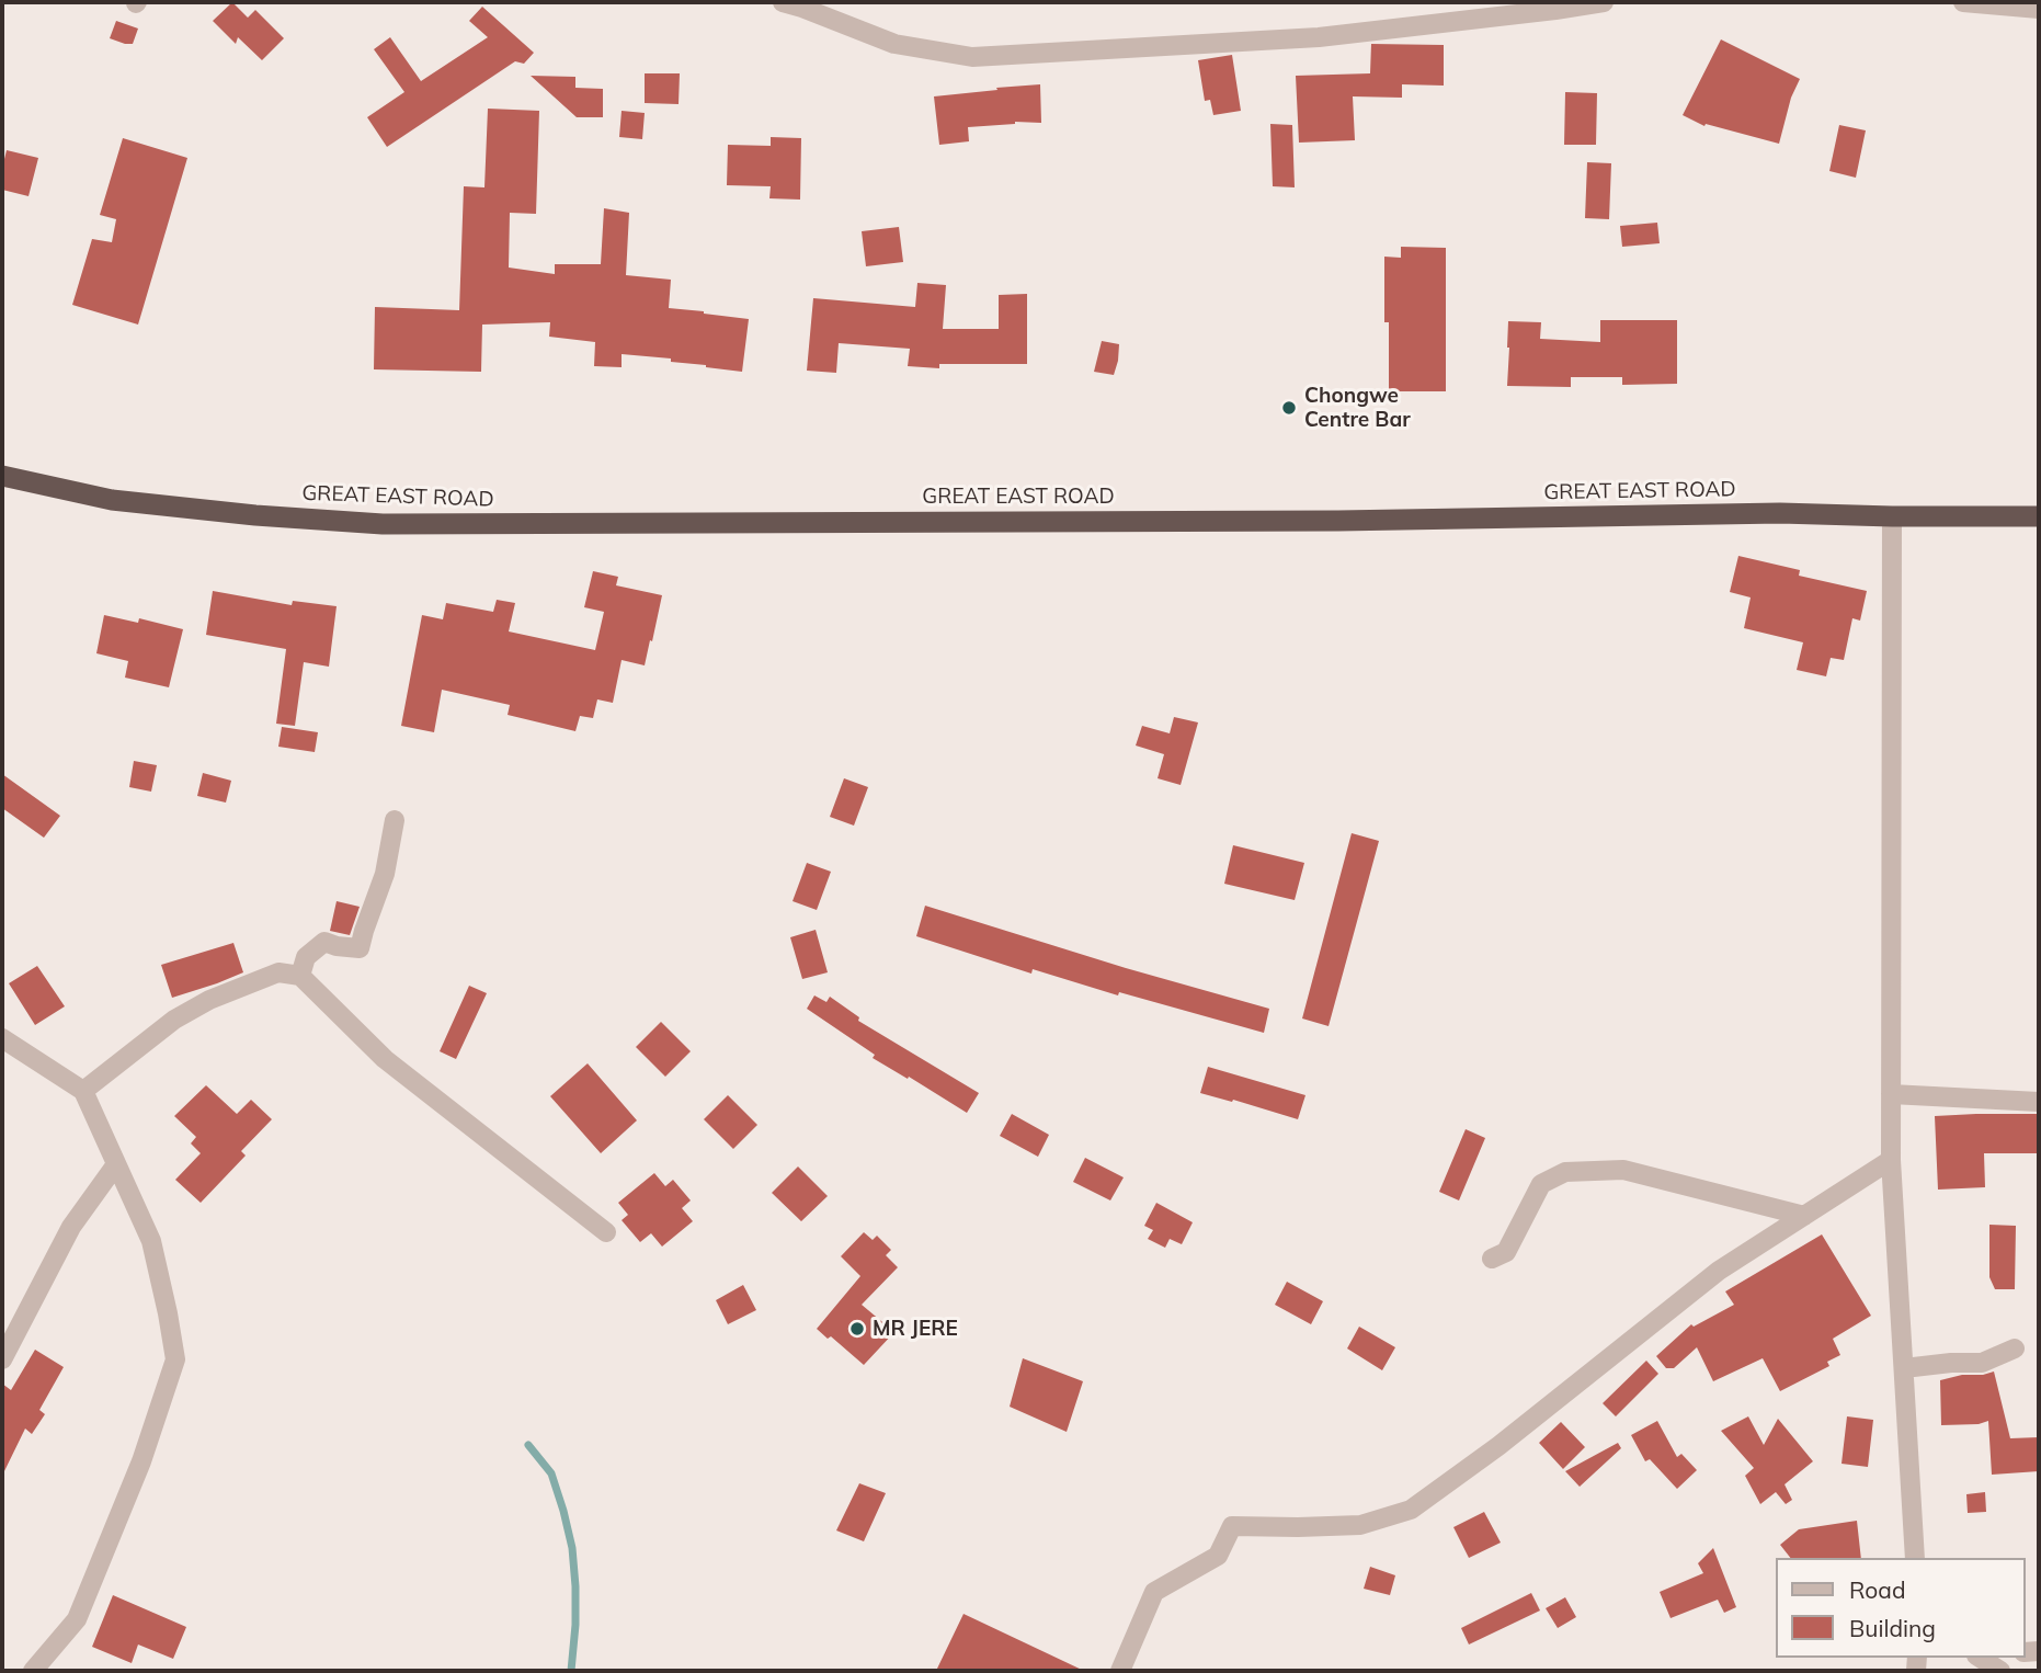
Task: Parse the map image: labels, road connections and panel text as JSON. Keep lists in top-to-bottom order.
{
  "streets": {
    "highway": ["GREAT EAST ROAD"]
  },
  "places": ["Chongwe Centre Bar", "MR JERE"],
  "legend": ["Road", "Building"]
}
